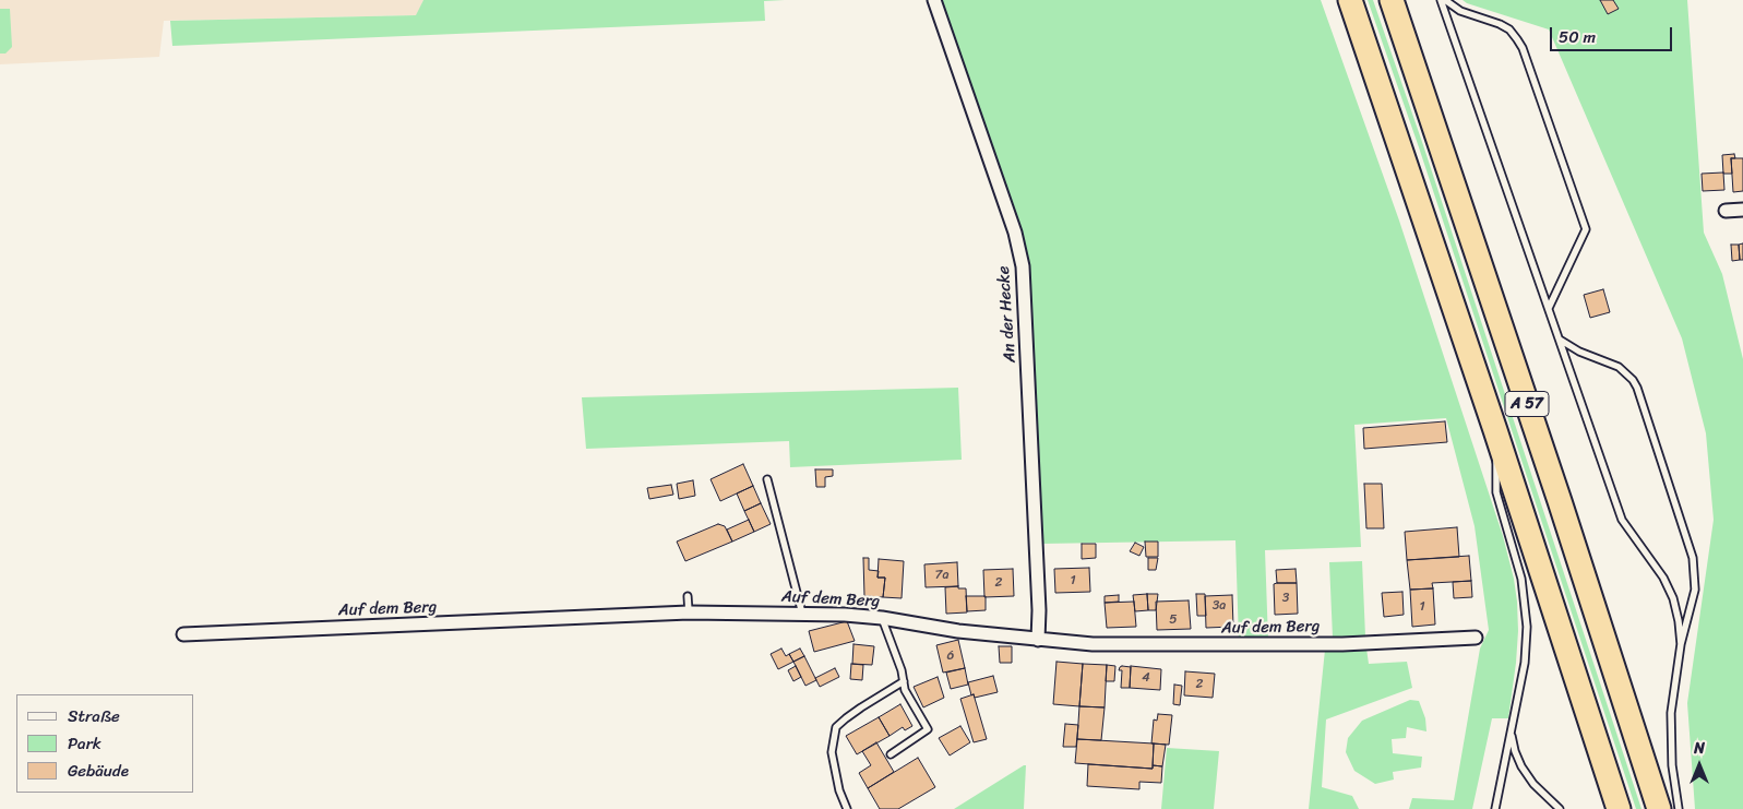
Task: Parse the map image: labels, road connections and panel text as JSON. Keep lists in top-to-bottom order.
{
  "streets": {
    "highway": ["A 57"],
    "street": ["An der Hecke", "Auf dem Berg"]
  },
  "crossings": [
    ["An der Hecke", "Auf dem Berg"]
  ],
  "house_numbers": [
    "7a",
    "1",
    "2",
    "3",
    "3a",
    "1",
    "5",
    "6",
    "4",
    "2"
  ],
  "legend": ["Straße", "Park", "Gebäude"],
  "scale_bar": "50 m",
  "north": "top"
}
